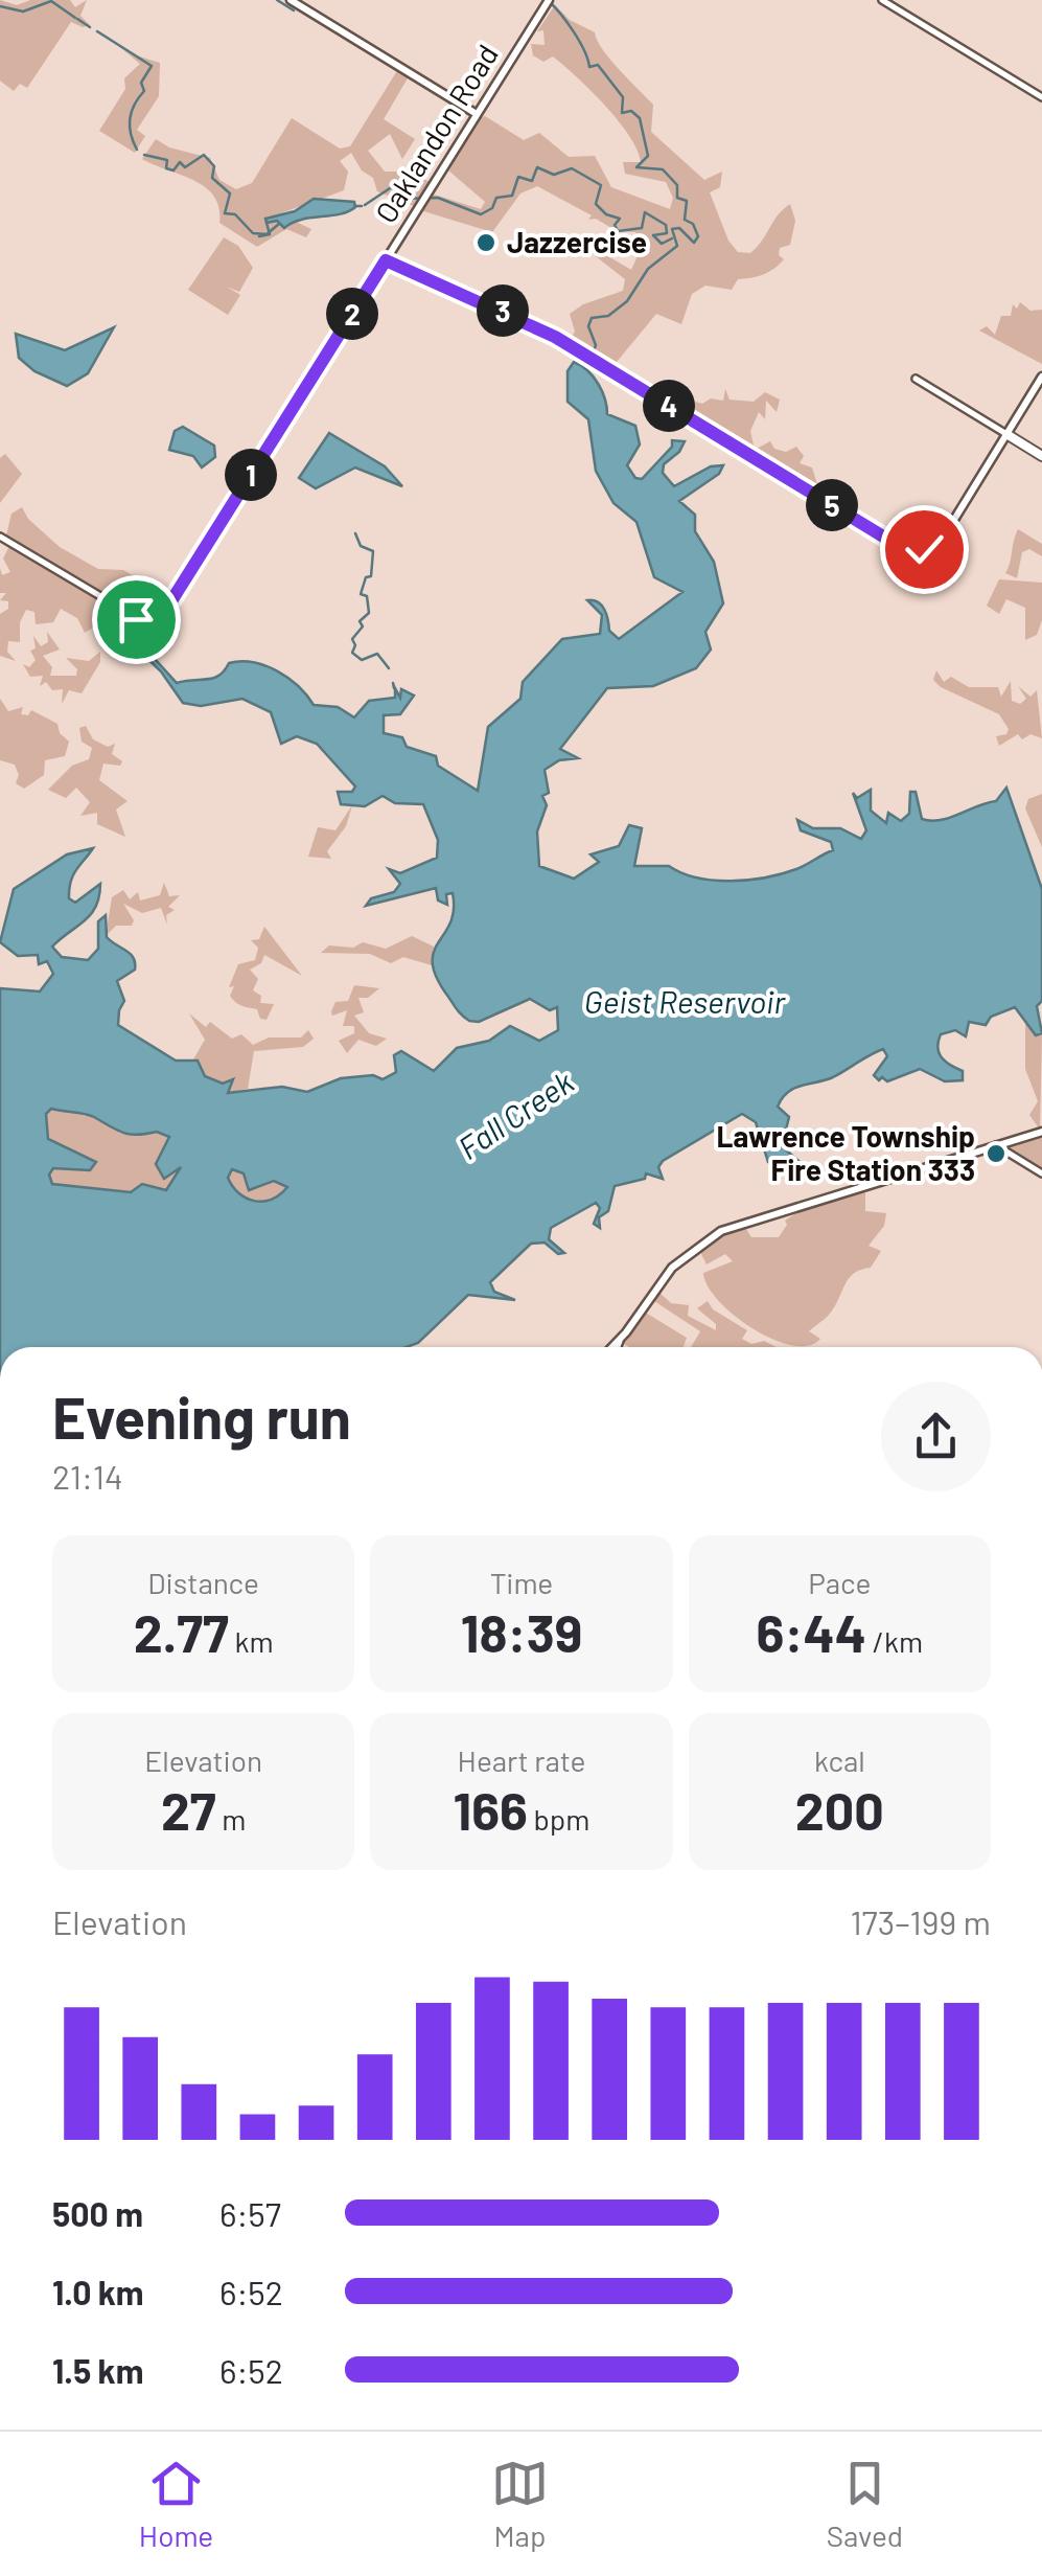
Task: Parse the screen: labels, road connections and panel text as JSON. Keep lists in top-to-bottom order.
{
  "streets": {
    "main road": ["Oaklandon Road"]
  },
  "water": ["Geist Reservoir", "Fall Creek"],
  "places": ["Jazzercise", "Lawrence Township Fire Station 333"],
  "page": {
    "pins": [
      "3",
      "2",
      "4",
      "1",
      "5"
    ],
    "heading": ["Evening run", "21:14"],
    "stats": [
      ["Distance", "2.77 km"],
      ["Time", "18:39"],
      ["Pace", "6:44 /km"],
      ["Elevation", "27 m"],
      ["Heart rate", "166 bpm"],
      ["kcal", "200"]
    ],
    "chart": ["Elevation", "173–199 m"],
    "list": [
      {
        "name": "500 m",
        "note": "6:57"
      },
      {
        "name": "1.0 km",
        "note": "6:52"
      },
      {
        "name": "1.5 km",
        "note": "6:52"
      }
    ],
    "tabs": ["Home", "Map", "Saved"]
  }
}
